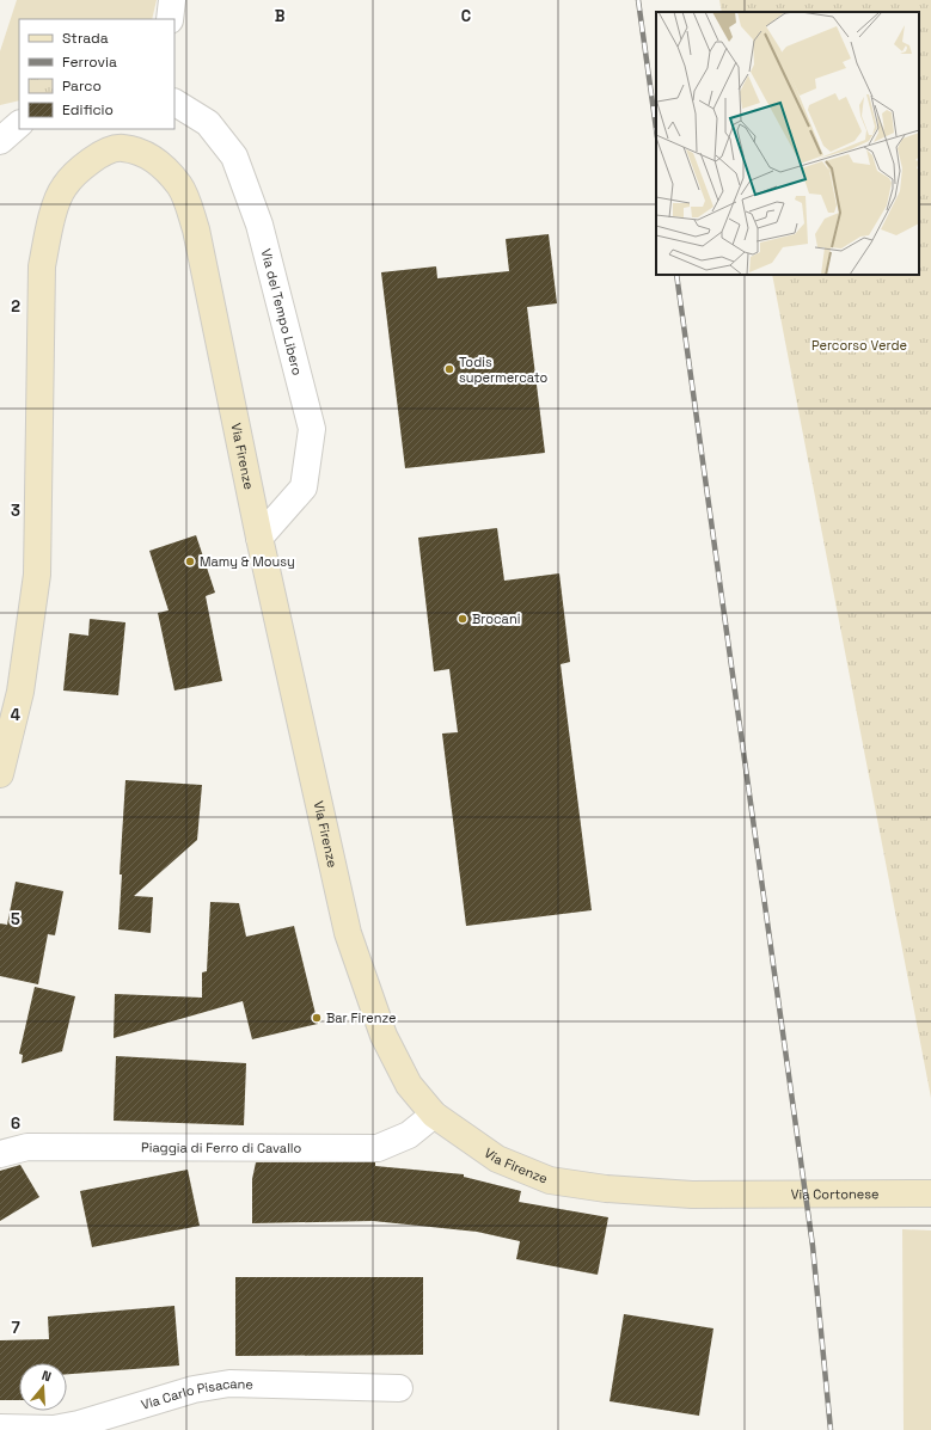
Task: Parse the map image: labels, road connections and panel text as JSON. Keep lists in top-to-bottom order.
{
  "streets": {
    "main road": ["Via Firenze", "Via Cortonese"],
    "street": ["Via del Tempo Libero", "Piaggia di Ferro di Cavallo", "Via Carlo Pisacane"]
  },
  "crossings": [
    ["Via del Tempo Libero", "Via Firenze"],
    ["Via Firenze", "Piaggia di Ferro di Cavallo"],
    ["Via Firenze", "Via Cortonese"]
  ],
  "parks": ["Percorso Verde"],
  "places": [
    "Todis supermercato",
    "Mamy & Mousy",
    "Brocani",
    "Bar Firenze"
  ],
  "legend": [
    "Strada",
    "Ferrovia",
    "Parco",
    "Edificio"
  ],
  "north": "top",
  "grid": {
    "columns": ["B", "C"],
    "rows": [
      "2",
      "3",
      "4",
      "5",
      "6",
      "7"
    ]
  }
}
